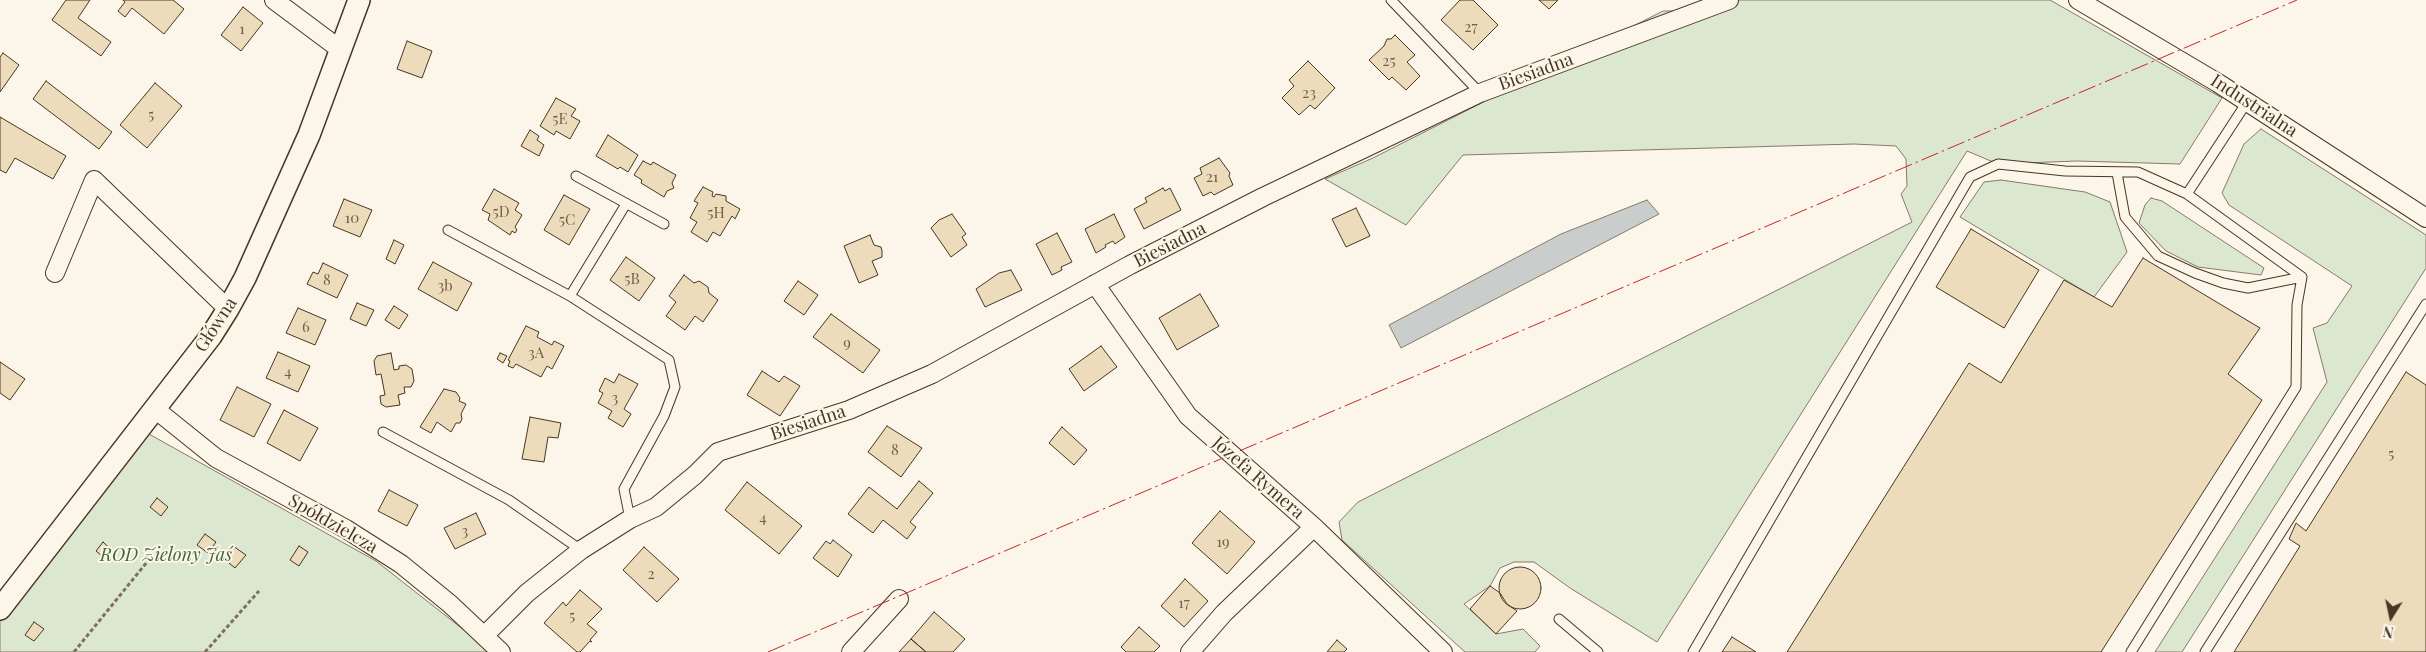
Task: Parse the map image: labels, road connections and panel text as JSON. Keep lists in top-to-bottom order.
{
  "streets": {
    "street": [
      "Biesiadna",
      "Industrialna",
      "Główna",
      "Józefa Rymera",
      "Spółdzielcza"
    ]
  },
  "crossings": [
    ["Biesiadna", "Józefa Rymera"],
    ["Biesiadna", "Spółdzielcza"],
    ["Główna", "Spółdzielcza"]
  ],
  "parks": ["ROD Zielony Jaś"],
  "house_numbers": [
    "27",
    "1",
    "25",
    "23",
    "5",
    "5E",
    "21",
    "5D",
    "5H",
    "10",
    "5C",
    "5B",
    "8",
    "3b",
    "6",
    "9",
    "3A",
    "4",
    "3",
    "8",
    "5",
    "4",
    "3",
    "19",
    "2",
    "17",
    "5"
  ],
  "north": "bottom"
}
